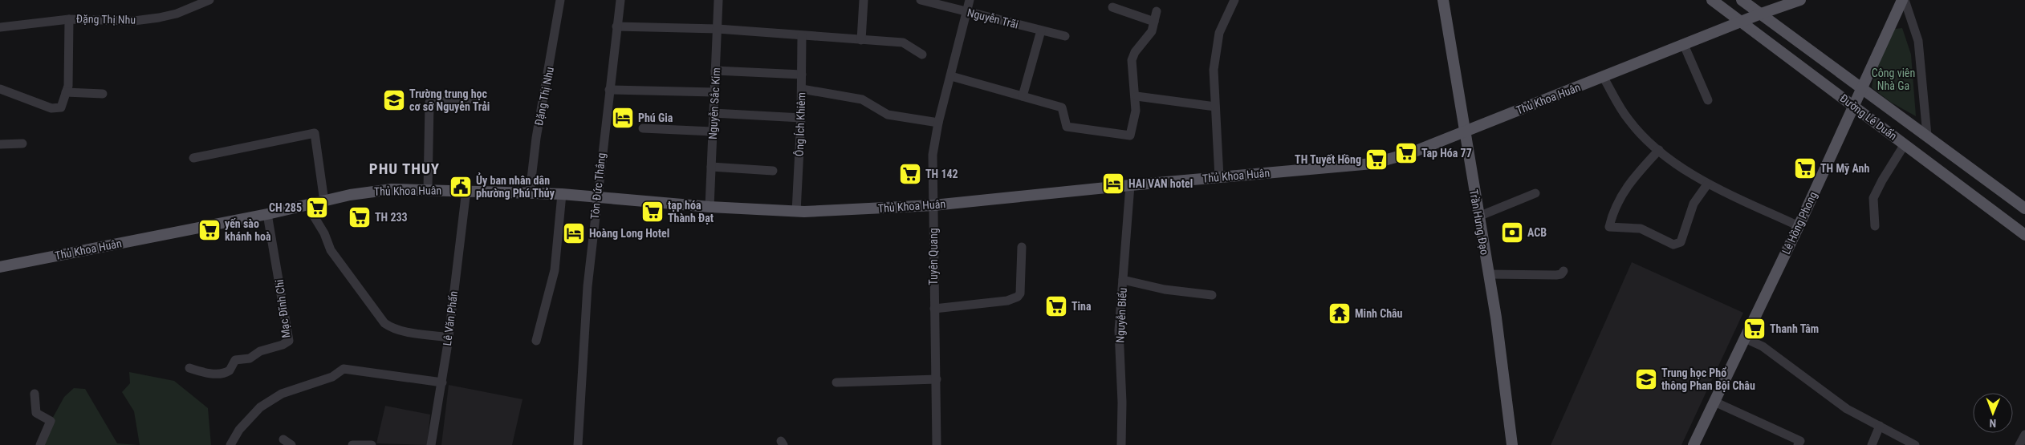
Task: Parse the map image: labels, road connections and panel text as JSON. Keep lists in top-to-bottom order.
{
  "streets": {
    "main road": [
      "Thủ Khoa Huân",
      "Đường Lê Duẩn",
      "Trần Hưng Đạo",
      "Lê Hồng Phong"
    ],
    "street": [
      "Nguyễn Trãi",
      "Đặng Thị Nhu",
      "Nguyễn Sắc Kim",
      "Ông Ích Khiêm",
      "Tôn Đức Thắng",
      "Tuyên Quang",
      "Mạc Đĩnh Chi",
      "Nguyễn Biểu",
      "Lê Văn Phấn"
    ]
  },
  "crossings": [
    ["Nguyễn Trãi", "Tuyên Quang"],
    ["Đặng Thị Nhu", "Thủ Khoa Huân"],
    ["Thủ Khoa Huân", "Nguyễn Sắc Kim"],
    ["Thủ Khoa Huân", "Đường Lê Duẩn"],
    ["Thủ Khoa Huân", "Ông Ích Khiêm"],
    ["Thủ Khoa Huân", "Tôn Đức Thắng"],
    ["Thủ Khoa Huân", "Trần Hưng Đạo"],
    ["Thủ Khoa Huân", "Tuyên Quang"],
    ["Thủ Khoa Huân", "Mạc Đĩnh Chi"],
    ["Thủ Khoa Huân", "Nguyễn Biểu"],
    ["Thủ Khoa Huân", "Lê Văn Phấn"],
    ["Đường Lê Duẩn", "Lê Hồng Phong"]
  ],
  "districts": ["PHU THUY"],
  "parks": ["Công viên Nhà Ga"],
  "places": {
    "school or university": ["Trường trung học cơ sỡ Nguyễn Trải", "Trung học Phổ thông Phan Bội Châu"],
    "hotel": ["Phú Gia", "HAI VAN hotel", "Hoàng Long Hotel"],
    "supermarket": [
      "Tap Hóa 77",
      "TH Tuyết Hồng",
      "TH Mỹ Anh",
      "TH 142",
      "CH 285",
      "tạp hóa Thành Đạt",
      "TH 233",
      "yến sào khánh hoà",
      "Tina",
      "Thanh Tâm"
    ],
    "public building": ["Ủy ban nhân dân phường Phú Thủy"],
    "bank": ["ACB"],
    "temple": ["Minh Châu"]
  },
  "north": "bottom"
}
